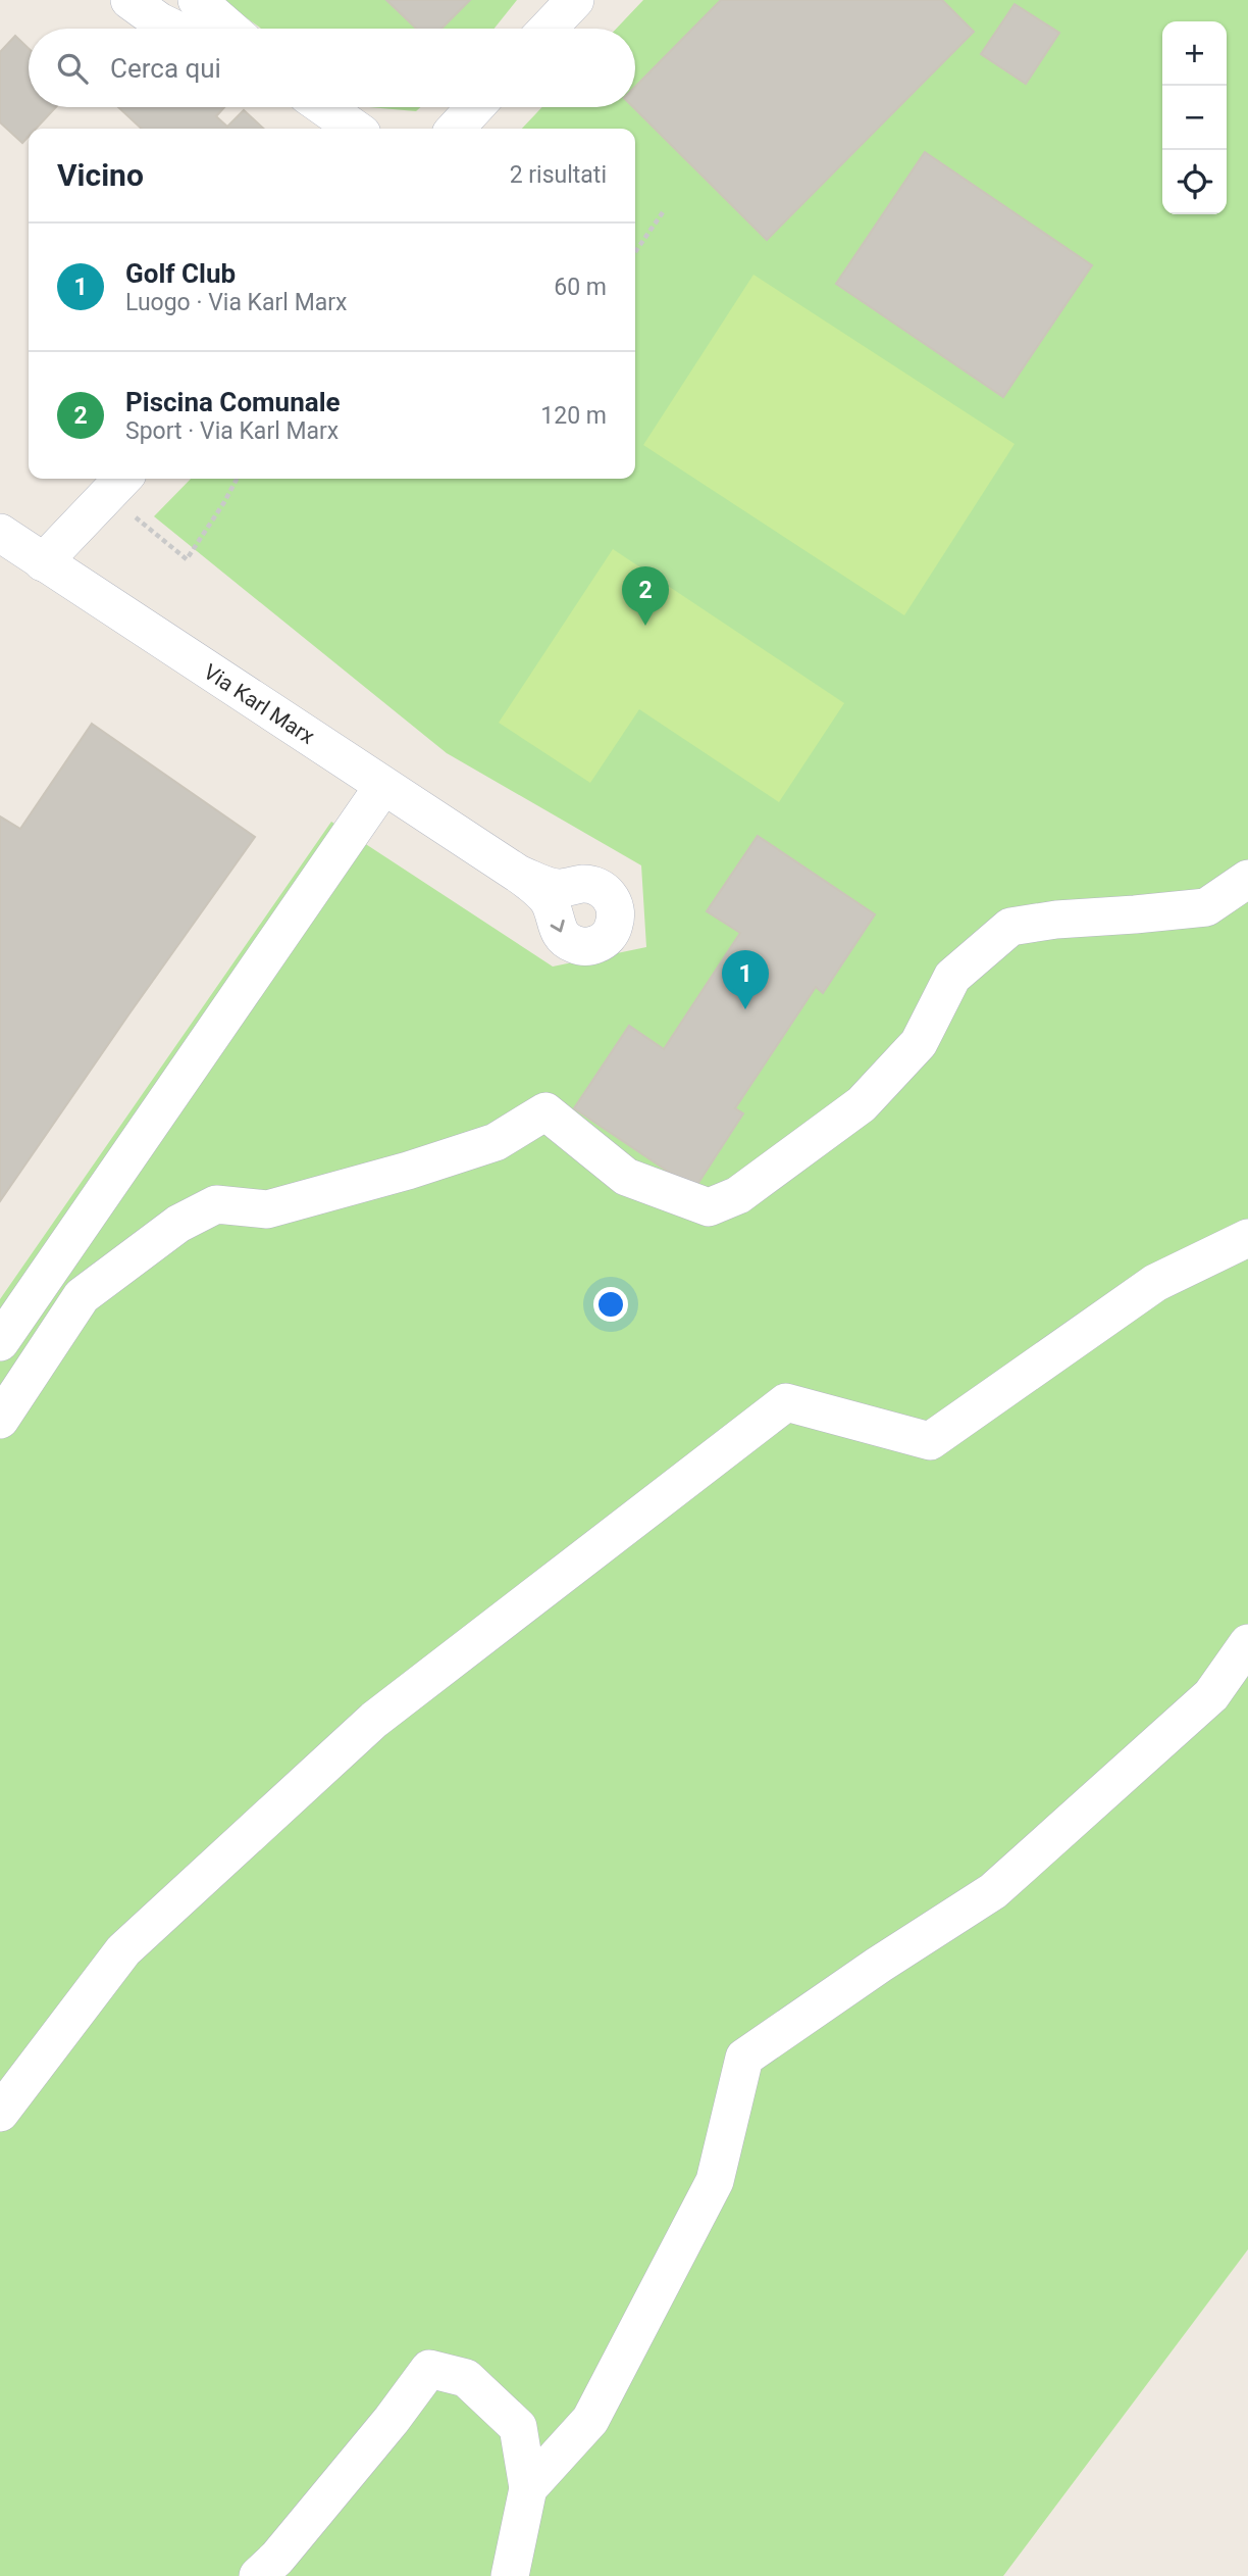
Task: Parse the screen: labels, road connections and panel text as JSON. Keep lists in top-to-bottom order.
{
  "streets": {
    "street": ["Via Karl Marx"]
  },
  "page": {
    "map_buttons": ["+", "−"],
    "search": "Cerca qui",
    "heading": ["Vicino", "2 risultati"],
    "list": [
      {
        "mark": "1",
        "name": "Golf Club",
        "note": "Luogo · Via Karl Marx",
        "value": "60 m"
      },
      {
        "mark": "2",
        "name": "Piscina Comunale",
        "note": "Sport · Via Karl Marx",
        "value": "120 m"
      }
    ],
    "pins": ["2", "1"]
  }
}
